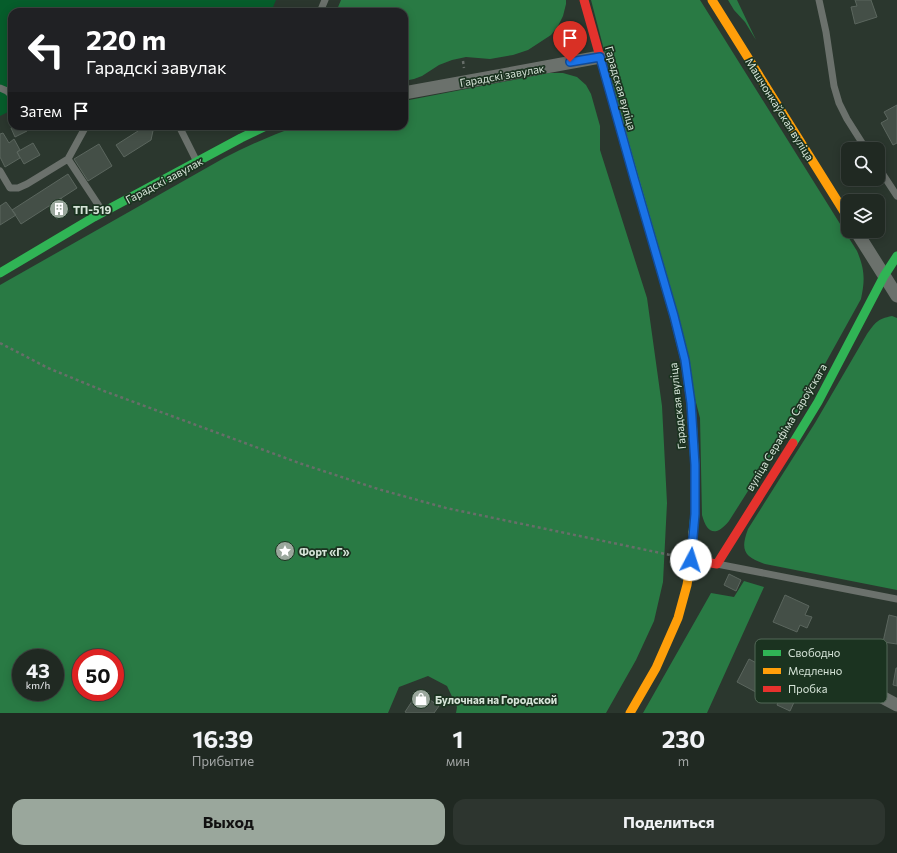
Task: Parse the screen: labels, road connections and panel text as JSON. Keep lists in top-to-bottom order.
{
  "streets": {
    "street": [
      "Гарадскі завулак",
      "Гарадская вуліца",
      "Машчонкаўская вуліца",
      "вуліца Серафіма Сароўскага"
    ]
  },
  "crossings": [
    ["Гарадскі завулак", "Гарадская вуліца"]
  ],
  "places": {
    "building": ["ТП-519"],
    "place": ["Форт «Г»"],
    "shop": ["Булочная на Городской"]
  },
  "legend": ["Свободно", "Медленно", "Пробка"],
  "page": {
    "turn": ["220 m", "Гарадскі завулак"],
    "then": "Затем",
    "speed": "43 km/h",
    "limit": "50",
    "eta": [
      "16:39",
      "Прибытие",
      "1",
      "мин",
      "230",
      "m"
    ],
    "buttons": ["Выход", "Поделиться"]
  }
}
